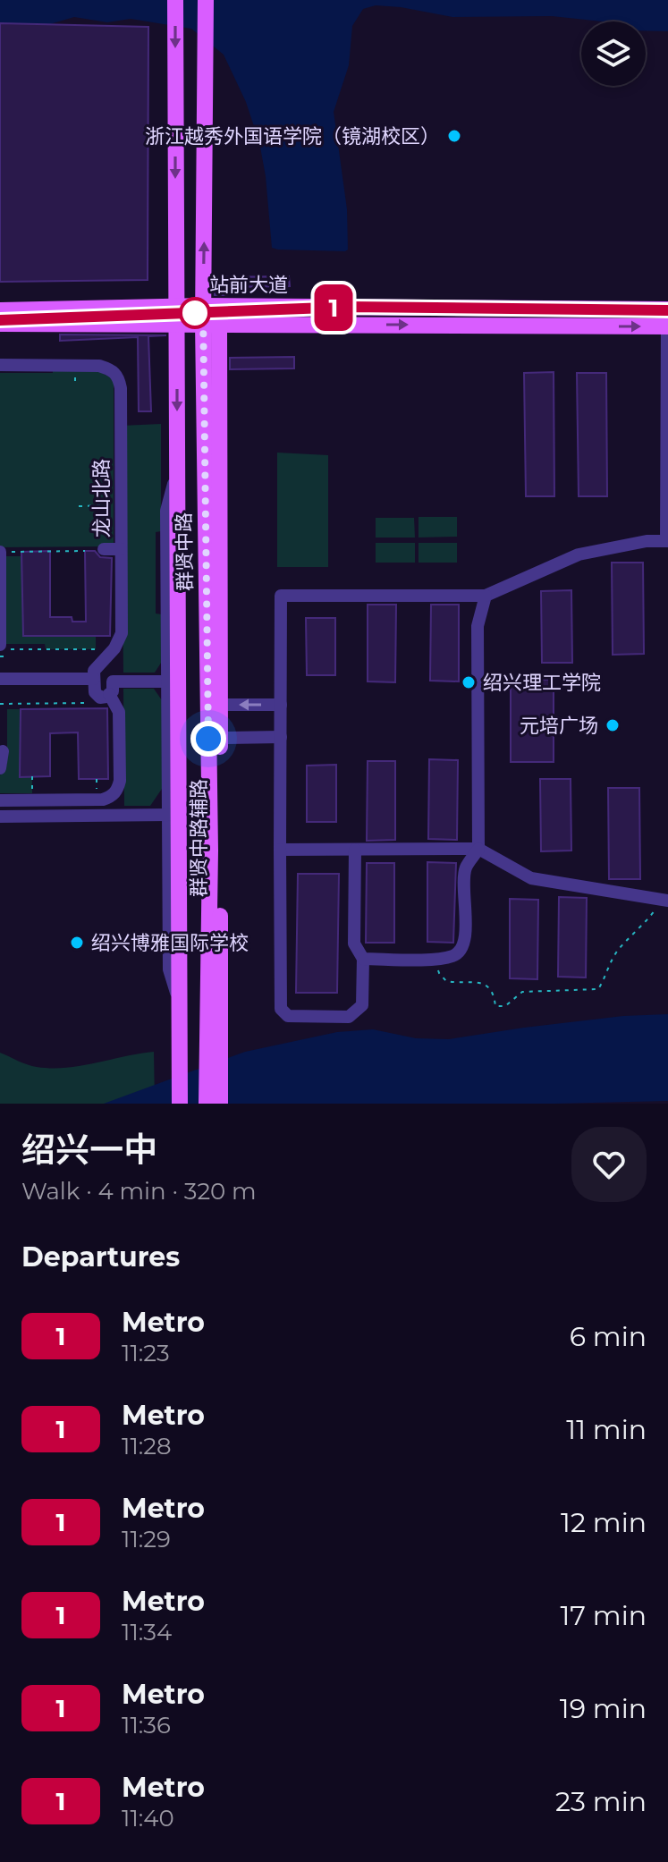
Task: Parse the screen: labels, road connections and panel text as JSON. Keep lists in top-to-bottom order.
{
  "streets": {
    "main road": ["站前大道", "群贤中路", "群贤中路辅路"],
    "street": ["龙山北路"]
  },
  "crossings": [
    ["站前大道", "群贤中路"],
    ["站前大道", "群贤中路辅路"],
    ["群贤中路", "群贤中路辅路"]
  ],
  "places": [
    "浙江越秀外国语学院（镜湖校区）",
    "绍兴理工学院",
    "元培广场",
    "绍兴博雅国际学校"
  ],
  "lines": ["metro line 1"],
  "page": {
    "on_map": "1",
    "heading": [
      ["绍兴一中", "Walk · 4 min · 320 m"],
      "Departures"
    ],
    "list": [
      {
        "mark": "1",
        "name": "Metro",
        "note": "11:23",
        "value": "6 min"
      },
      {
        "mark": "1",
        "name": "Metro",
        "note": "11:28",
        "value": "11 min"
      },
      {
        "mark": "1",
        "name": "Metro",
        "note": "11:29",
        "value": "12 min"
      },
      {
        "mark": "1",
        "name": "Metro",
        "note": "11:34",
        "value": "17 min"
      },
      {
        "mark": "1",
        "name": "Metro",
        "note": "11:36",
        "value": "19 min"
      },
      {
        "mark": "1",
        "name": "Metro",
        "note": "11:40",
        "value": "23 min"
      }
    ]
  }
}
